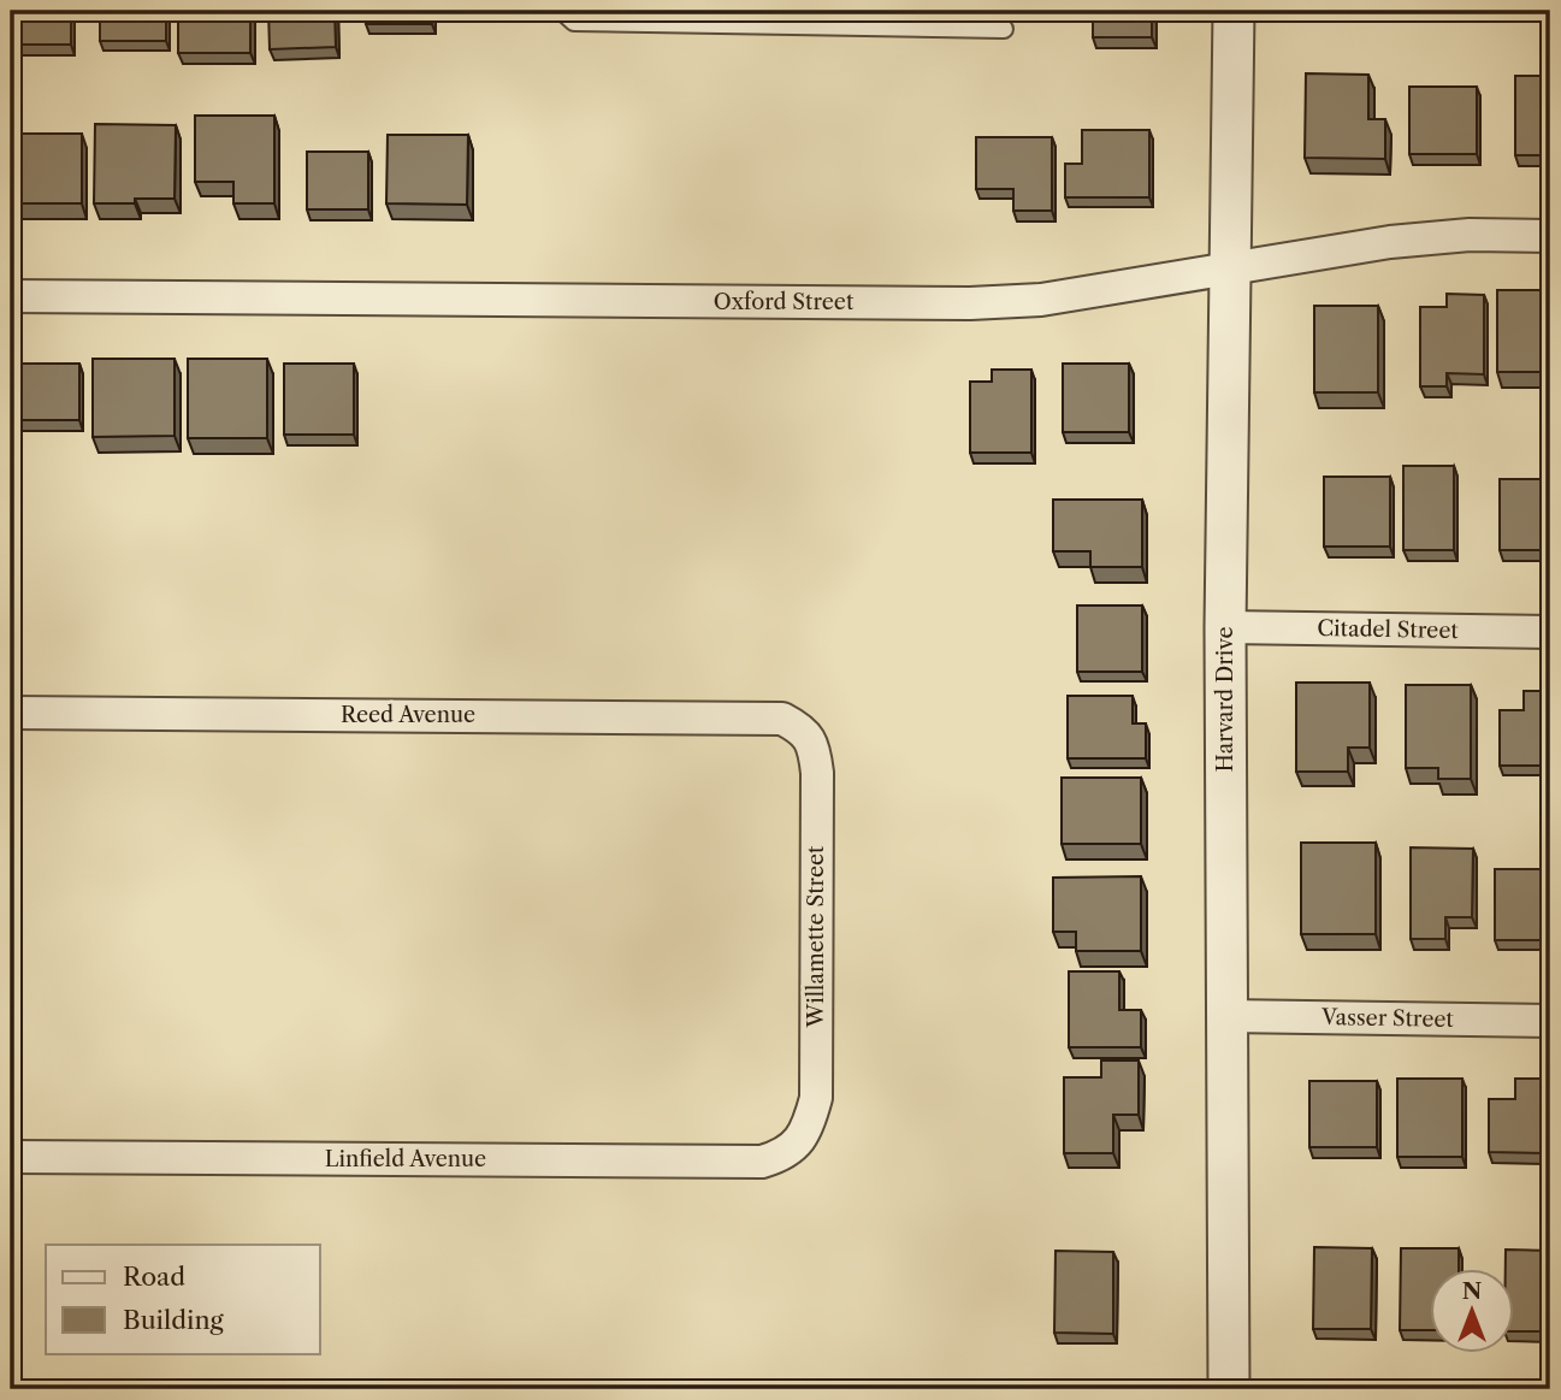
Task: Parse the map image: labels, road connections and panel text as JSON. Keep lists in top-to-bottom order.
{
  "streets": {
    "street": [
      "Oxford Street",
      "Citadel Street",
      "Harvard Drive",
      "Reed Avenue",
      "Willamette Street",
      "Vasser Street",
      "Linfield Avenue"
    ]
  },
  "crossings": [
    ["Oxford Street", "Harvard Drive"],
    ["Citadel Street", "Harvard Drive"],
    ["Harvard Drive", "Vasser Street"],
    ["Reed Avenue", "Willamette Street"],
    ["Willamette Street", "Linfield Avenue"]
  ],
  "legend": ["Road", "Building"],
  "north": "top"
}
